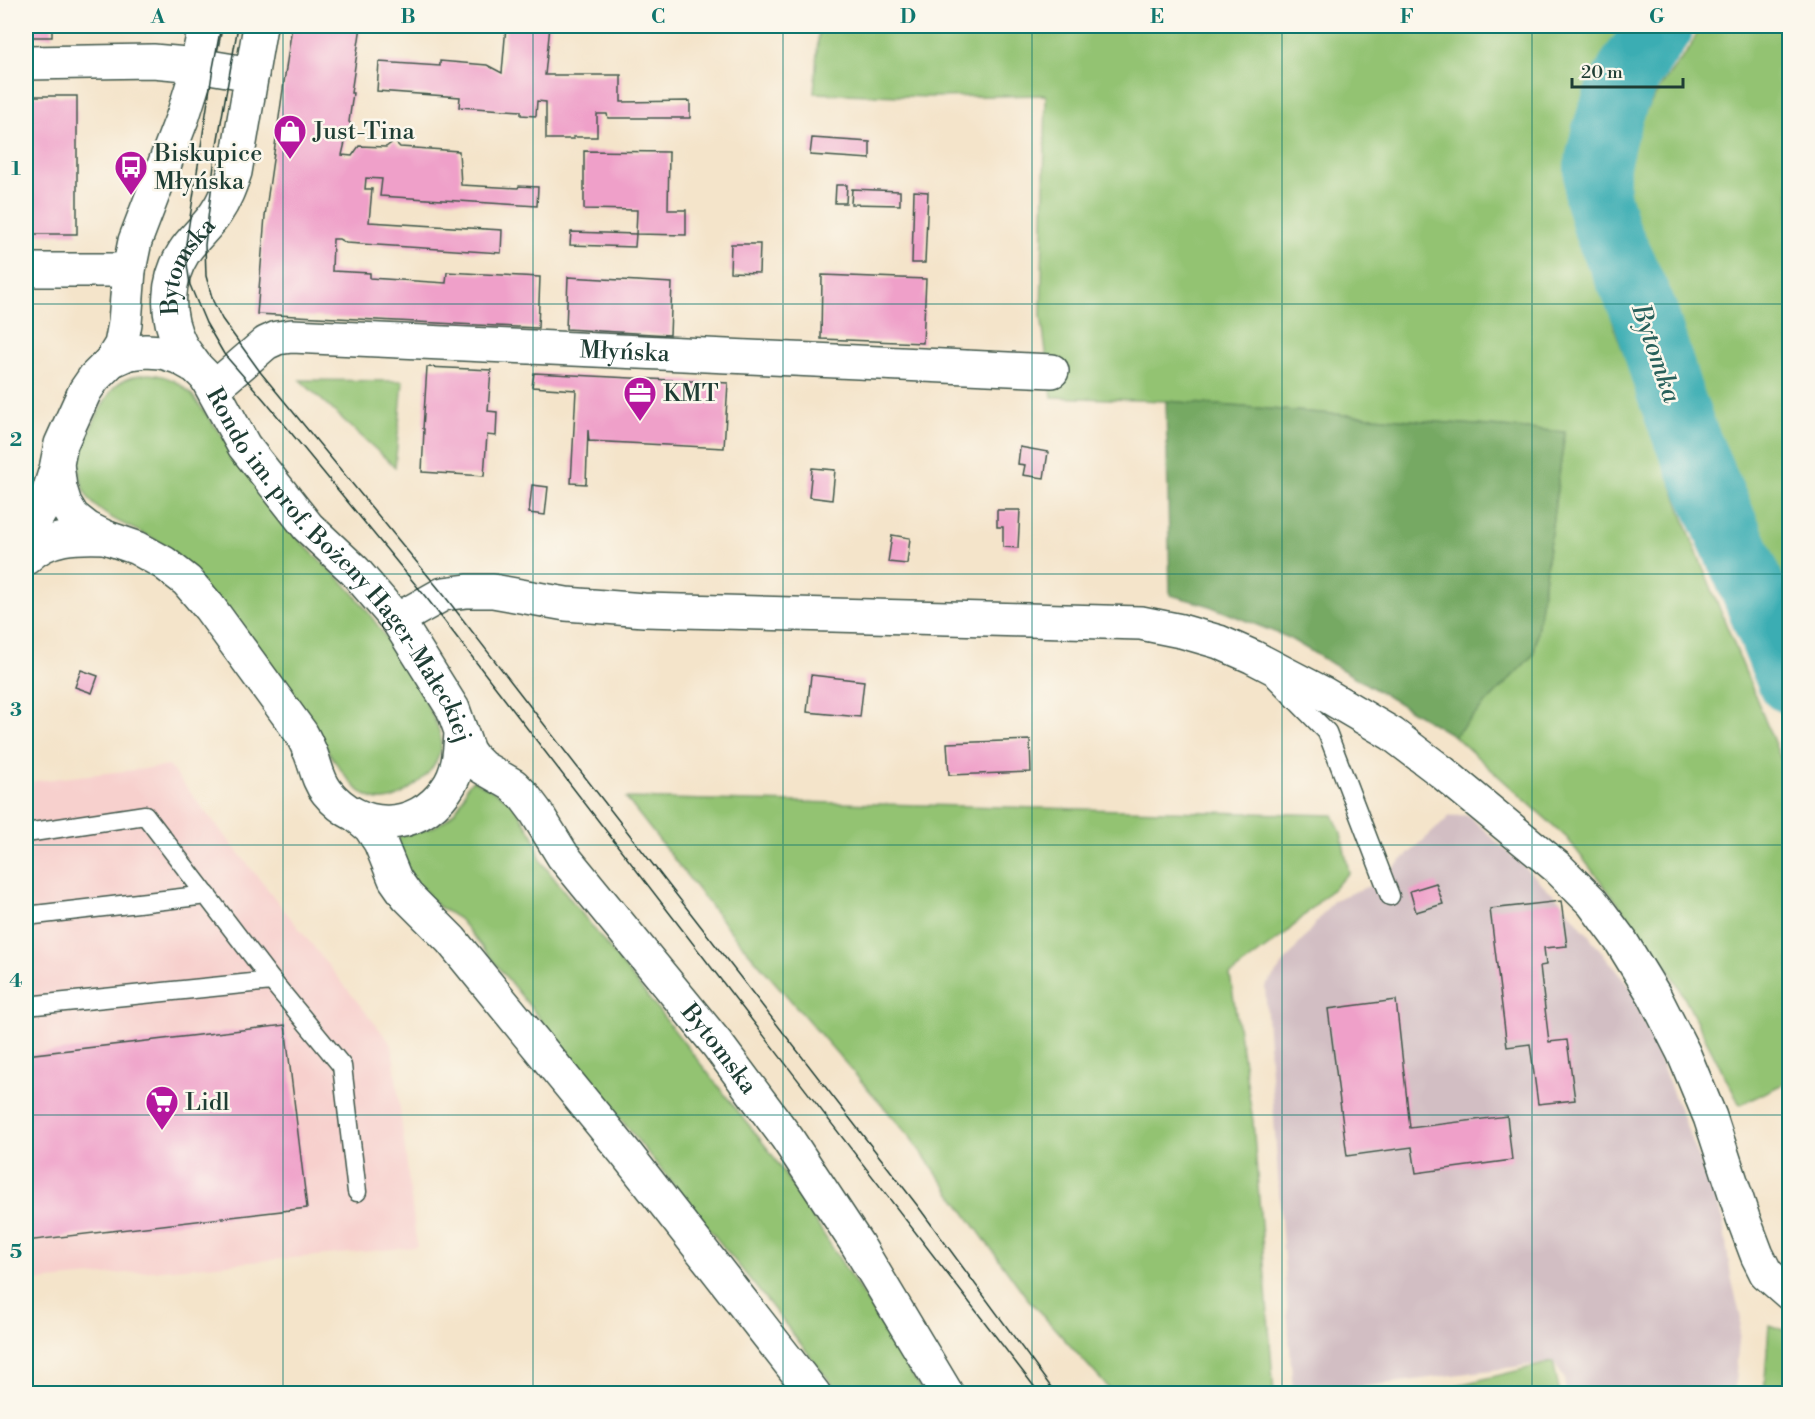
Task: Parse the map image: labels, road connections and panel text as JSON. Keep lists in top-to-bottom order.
{
  "streets": {
    "street": ["Bytomska", "Młyńska", "Rondo im. prof. Bożeny Hager-Małeckiej"]
  },
  "crossings": [
    ["Bytomska", "Młyńska"],
    ["Bytomska", "Rondo im. prof. Bożeny Hager-Małeckiej"],
    ["Młyńska", "Rondo im. prof. Bożeny Hager-Małeckiej"]
  ],
  "water": ["Bytomka"],
  "places": {
    "shop": ["Just-Tina"],
    "bus stop": ["Biskupice Młyńska"],
    "office": ["KMT"],
    "supermarket": ["Lidl"]
  },
  "scale_bar": "20 m",
  "grid": {
    "columns": [
      "A",
      "B",
      "C",
      "D",
      "E",
      "F",
      "G"
    ],
    "rows": [
      "1",
      "2",
      "3",
      "4",
      "5"
    ]
  }
}
